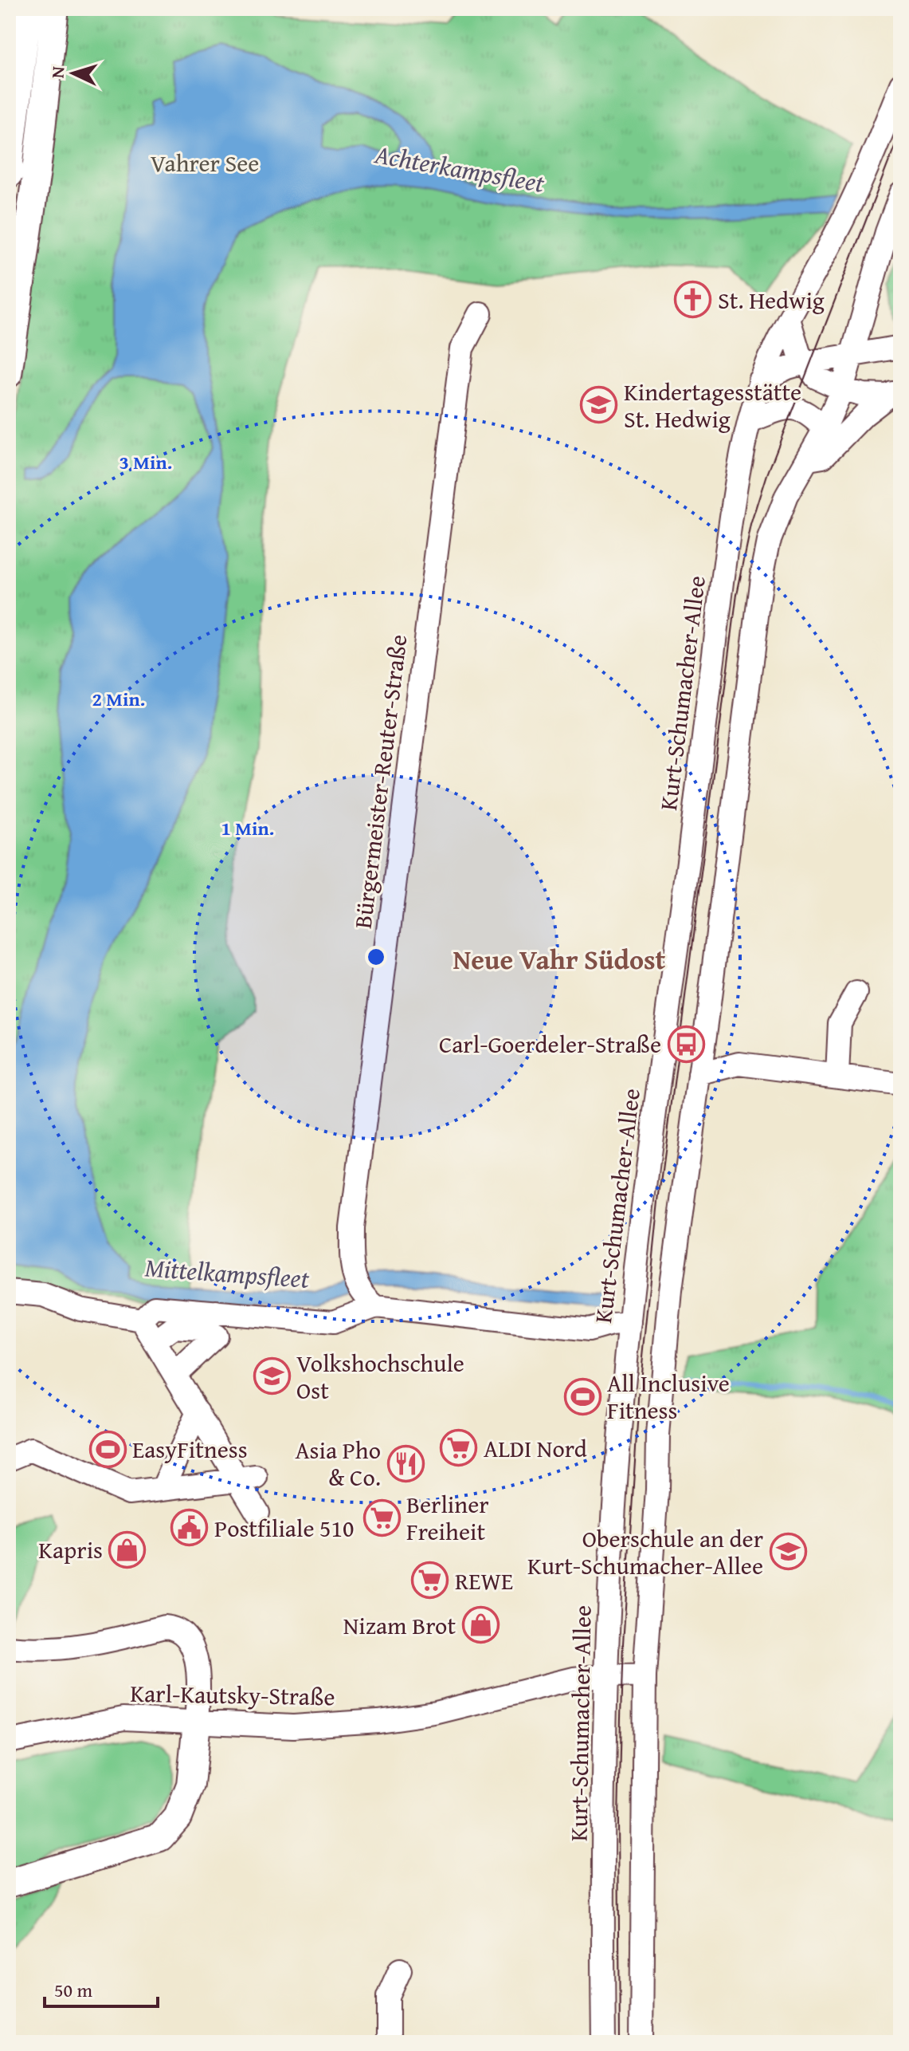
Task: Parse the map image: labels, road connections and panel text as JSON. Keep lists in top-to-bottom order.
{
  "streets": {
    "street": ["Kurt-Schumacher-Allee", "Bürgermeister-Reuter-Straße", "Karl-Kautsky-Straße"]
  },
  "crossings": [
    ["Kurt-Schumacher-Allee", "Karl-Kautsky-Straße"]
  ],
  "districts": ["Neue Vahr Südost"],
  "water": ["Achterkampsfleet", "Mittelkampsfleet"],
  "parks": ["Vahrer See"],
  "places": {
    "church": ["St. Hedwig"],
    "school or university": ["Kindertagesstätte St. Hedwig", "Volkshochschule Ost", "Oberschule an der Kurt-Schumacher-Allee"],
    "bus stop": ["Carl-Goerdeler-Straße"],
    "sports": ["All Inclusive Fitness", "EasyFitness"],
    "supermarket": ["ALDI Nord", "Berliner Freiheit", "REWE"],
    "restaurant": ["Asia Pho & Co."],
    "public building": ["Postfiliale 510"],
    "shop": ["Kapris", "Nizam Brot"]
  },
  "scale_bar": "50 m",
  "north": "left",
  "rings": ["3 Min.", "2 Min.", "1 Min."]
}
